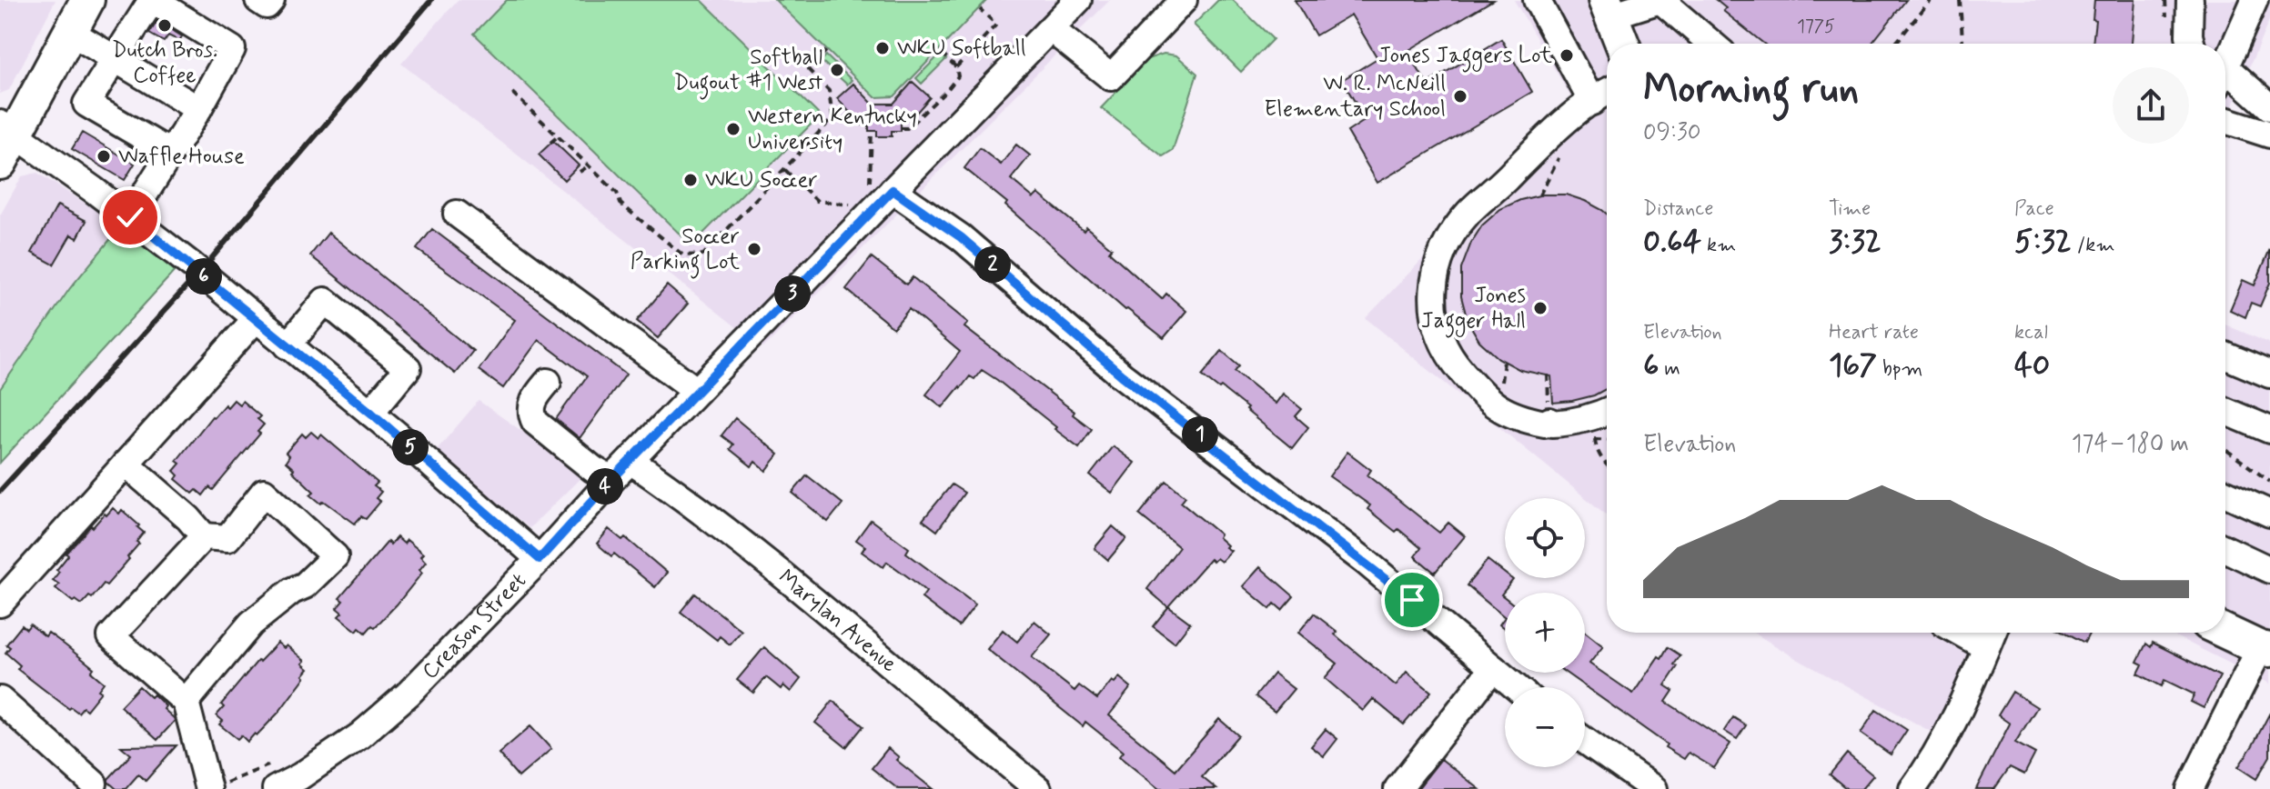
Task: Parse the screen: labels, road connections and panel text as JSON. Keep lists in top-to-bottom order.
{
  "streets": {
    "street": ["Marylan Avenue", "Creason Street"]
  },
  "crossings": [
    ["Marylan Avenue", "Creason Street"]
  ],
  "places": [
    "Dutch Bros. Coffee",
    "WKU Softball",
    "Jones Jaggers Lot",
    "Softball Dugout #1 West",
    "W. R. McNeill Elementary School",
    "Western Kentucky University",
    "Waffle House",
    "WKU Soccer",
    "Soccer Parking Lot",
    "Jones Jagger Hall"
  ],
  "house_numbers": ["1775"],
  "page": {
    "heading": ["Morning run", "09:30"],
    "stats": [
      ["Distance", "0.64 km"],
      ["Time", "3:32"],
      ["Pace", "5:32 /km"],
      ["Elevation", "6 m"],
      ["Heart rate", "167 bpm"],
      ["kcal", "40"]
    ],
    "pins": [
      "2",
      "6",
      "3",
      "1",
      "5",
      "4"
    ],
    "chart": ["Elevation", "174–180 m"],
    "map_buttons": ["+", "−"]
  }
}
